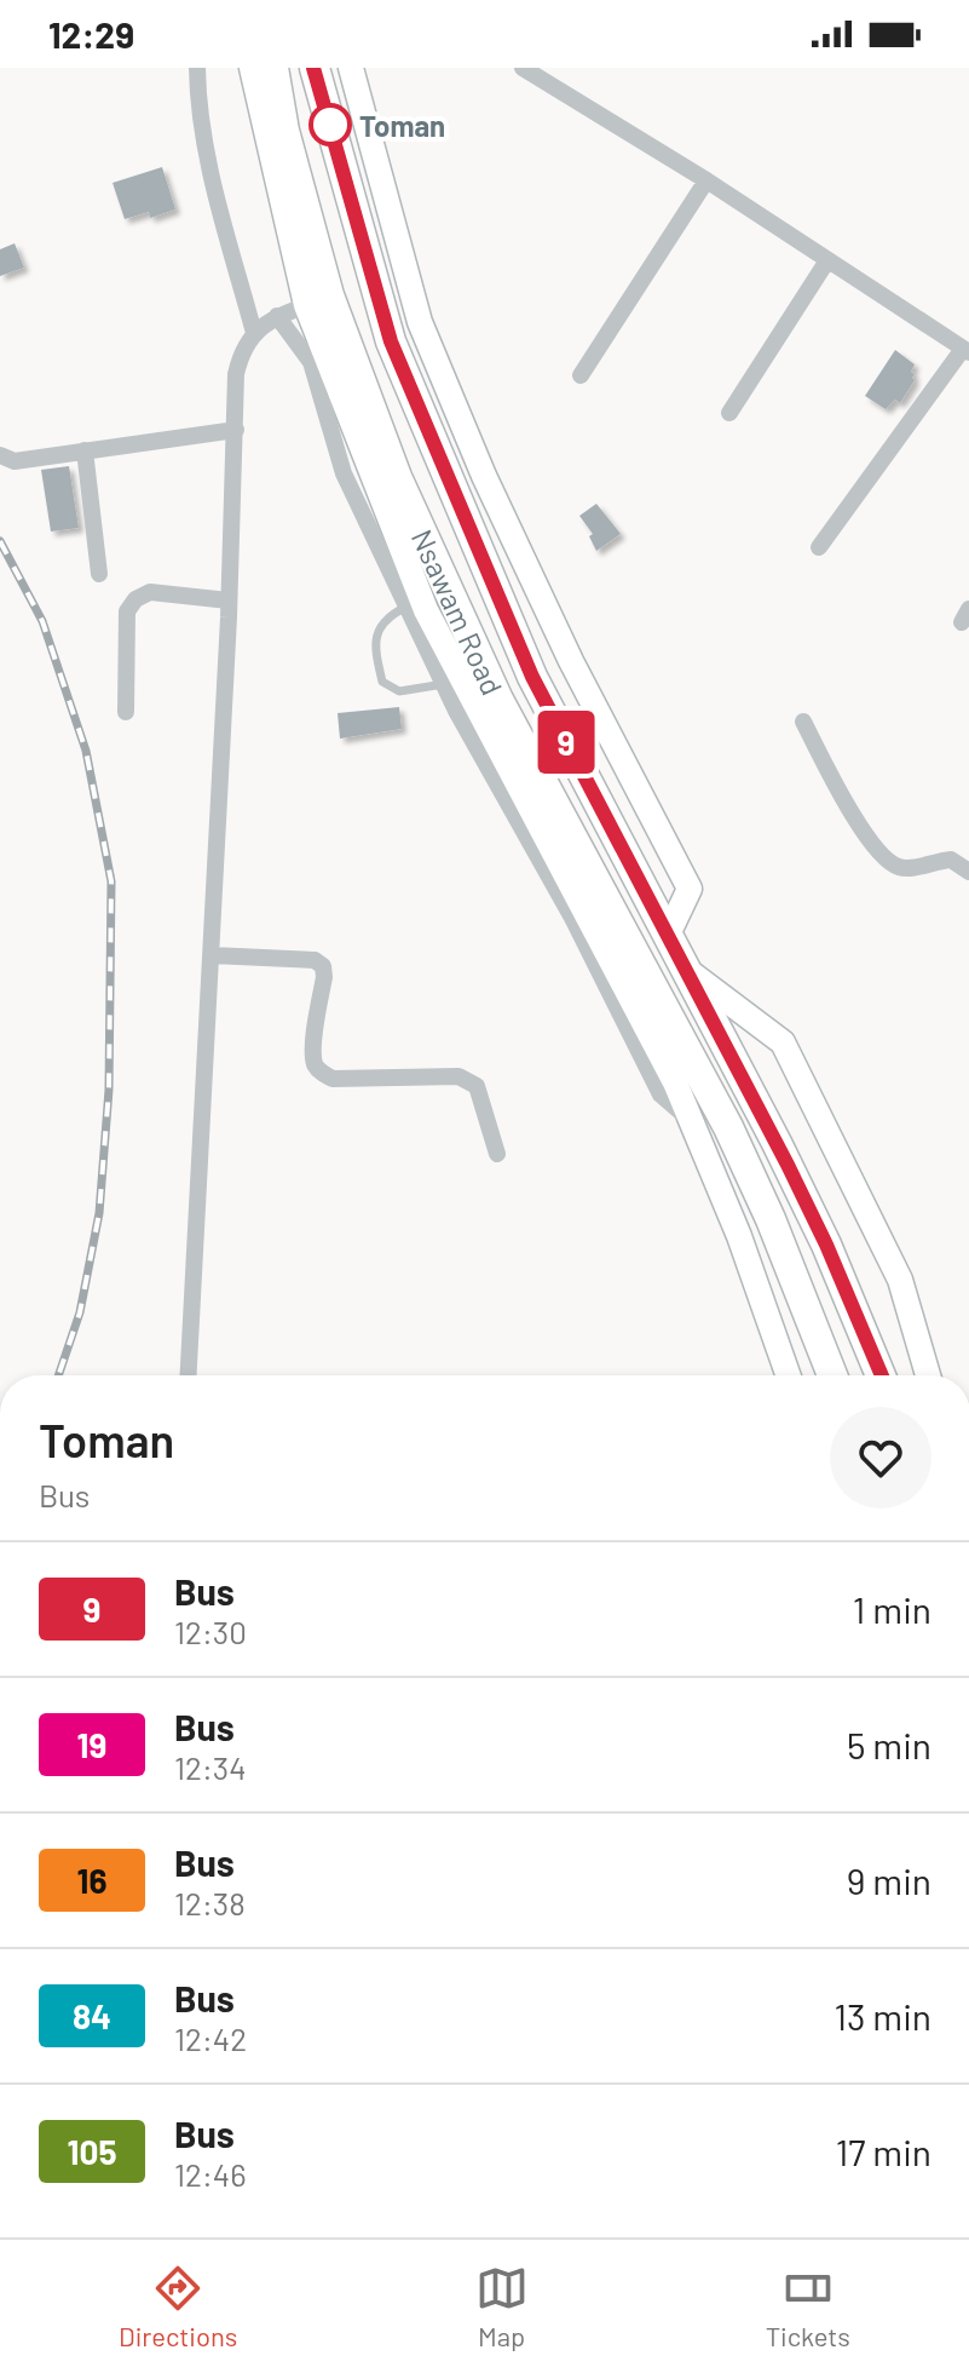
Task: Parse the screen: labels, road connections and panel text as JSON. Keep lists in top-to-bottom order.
{
  "streets": {
    "highway": ["Nsawam Road"]
  },
  "places": ["Toman"],
  "lines": ["bus line 9"],
  "page": {
    "status": "12:29",
    "on_map": "9",
    "heading": ["Toman", "Bus"],
    "list": [
      {
        "mark": "9",
        "name": "Bus",
        "note": "12:30",
        "value": "1 min"
      },
      {
        "mark": "19",
        "name": "Bus",
        "note": "12:34",
        "value": "5 min"
      },
      {
        "mark": "16",
        "name": "Bus",
        "note": "12:38",
        "value": "9 min"
      },
      {
        "mark": "84",
        "name": "Bus",
        "note": "12:42",
        "value": "13 min"
      },
      {
        "mark": "105",
        "name": "Bus",
        "note": "12:46",
        "value": "17 min"
      }
    ],
    "tabs": ["Directions", "Map", "Tickets"]
  }
}
